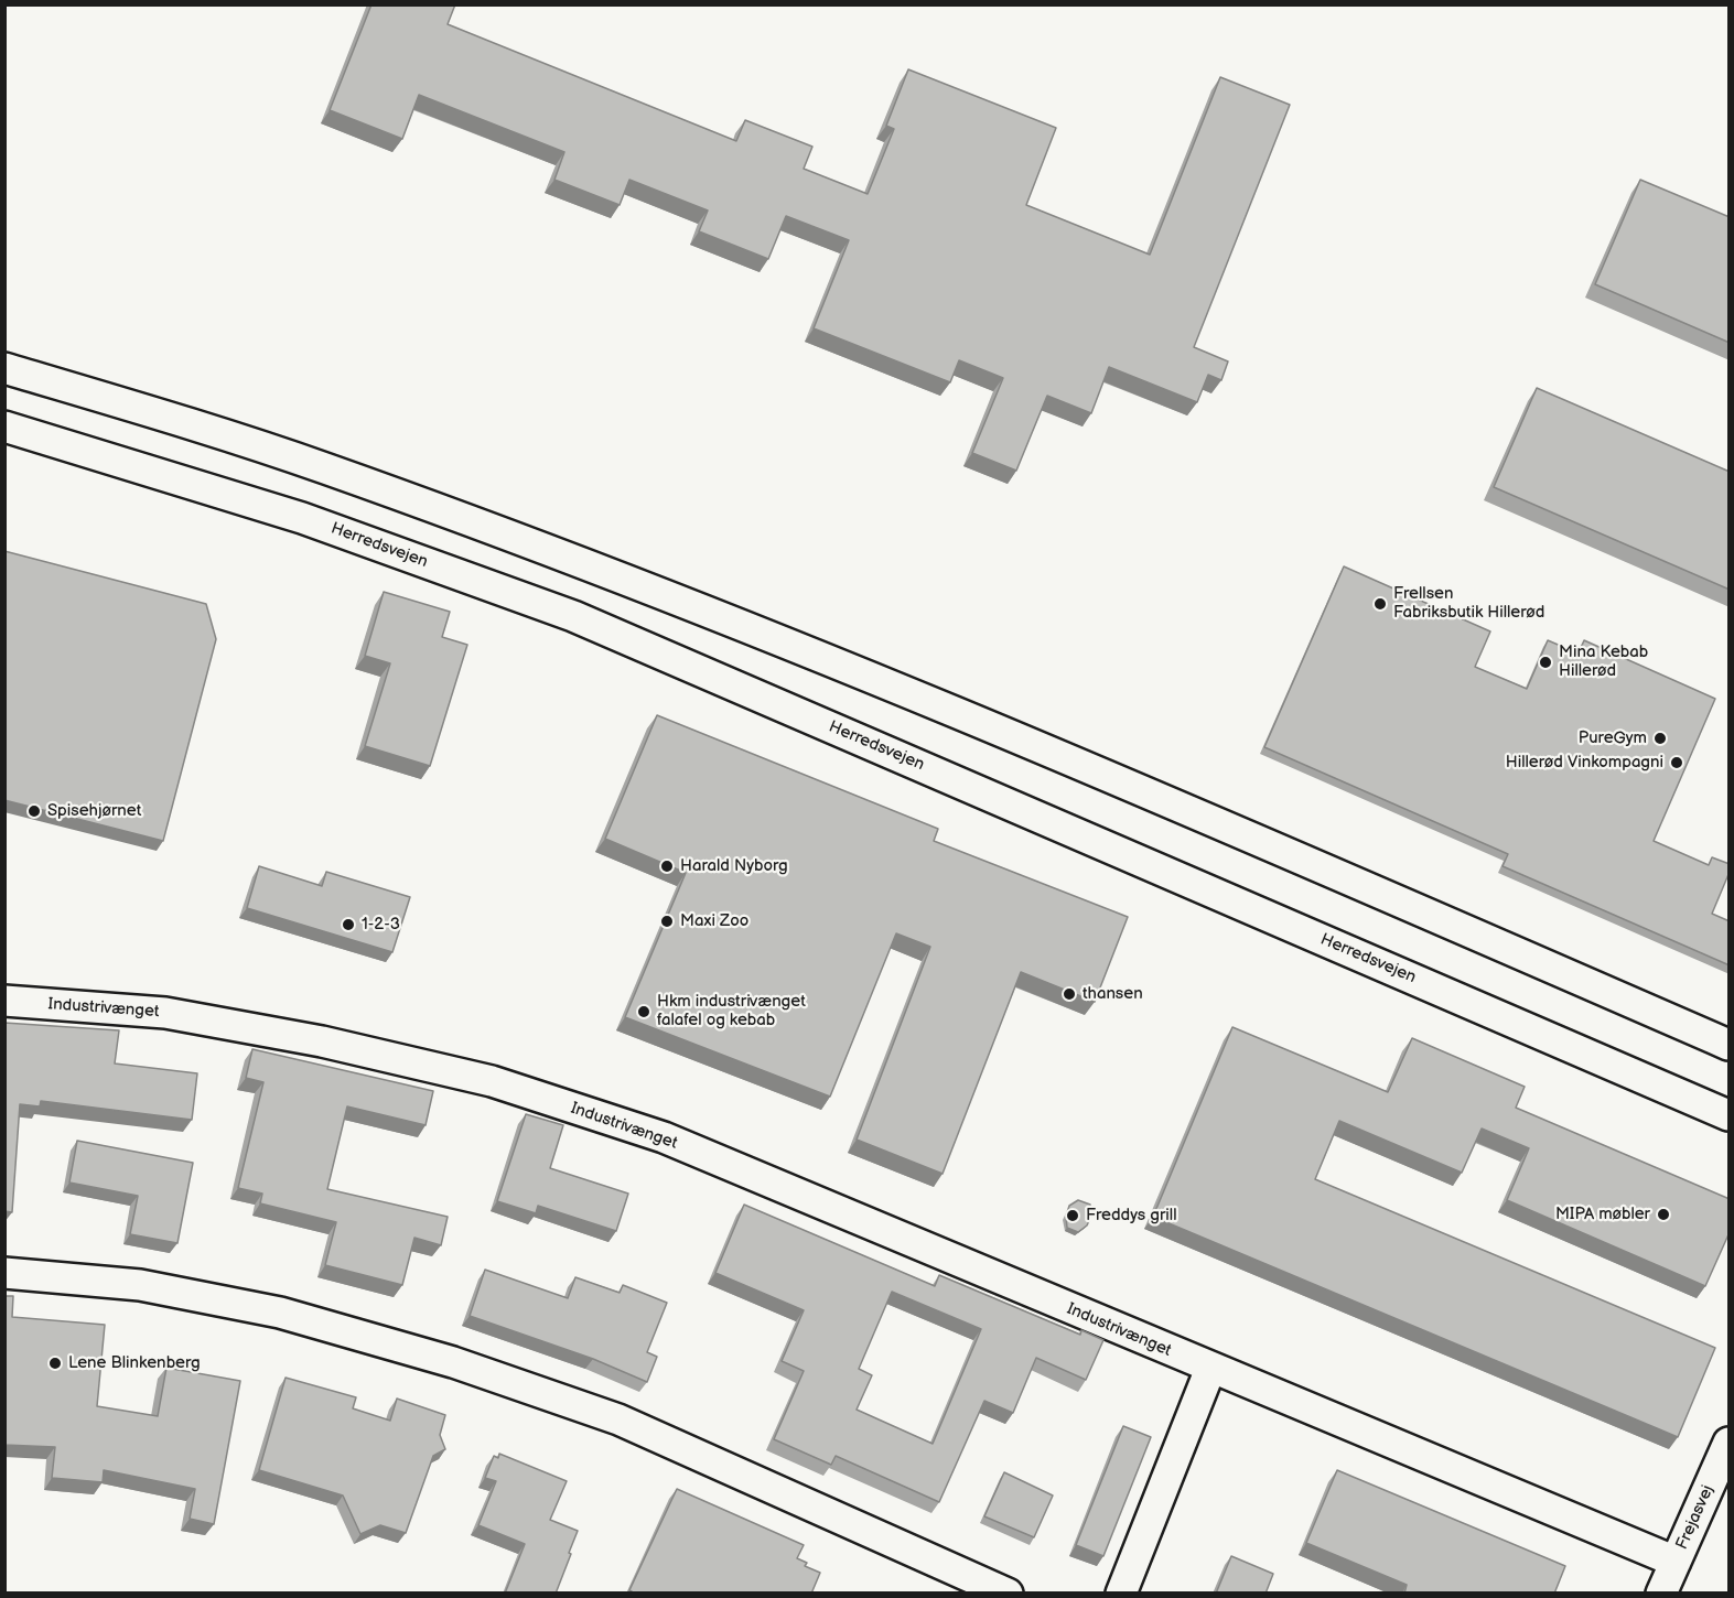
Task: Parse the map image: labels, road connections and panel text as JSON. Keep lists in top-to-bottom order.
{
  "streets": {
    "street": ["Herredsvejen", "Industrivænget", "Frejasvej"]
  },
  "crossings": [
    ["Industrivænget", "Frejasvej"]
  ],
  "places": [
    "Frellsen Fabriksbutik Hillerød",
    "Mina Kebab Hillerød",
    "PureGym",
    "Hillerød Vinkompagni",
    "Spisehjørnet",
    "Harald Nyborg",
    "Maxi Zoo",
    "1-2-3",
    "thansen",
    "Hkm industrivænget falafel og kebab",
    "MIPA møbler",
    "Freddys grill",
    "Lene Blinkenberg"
  ]
}
